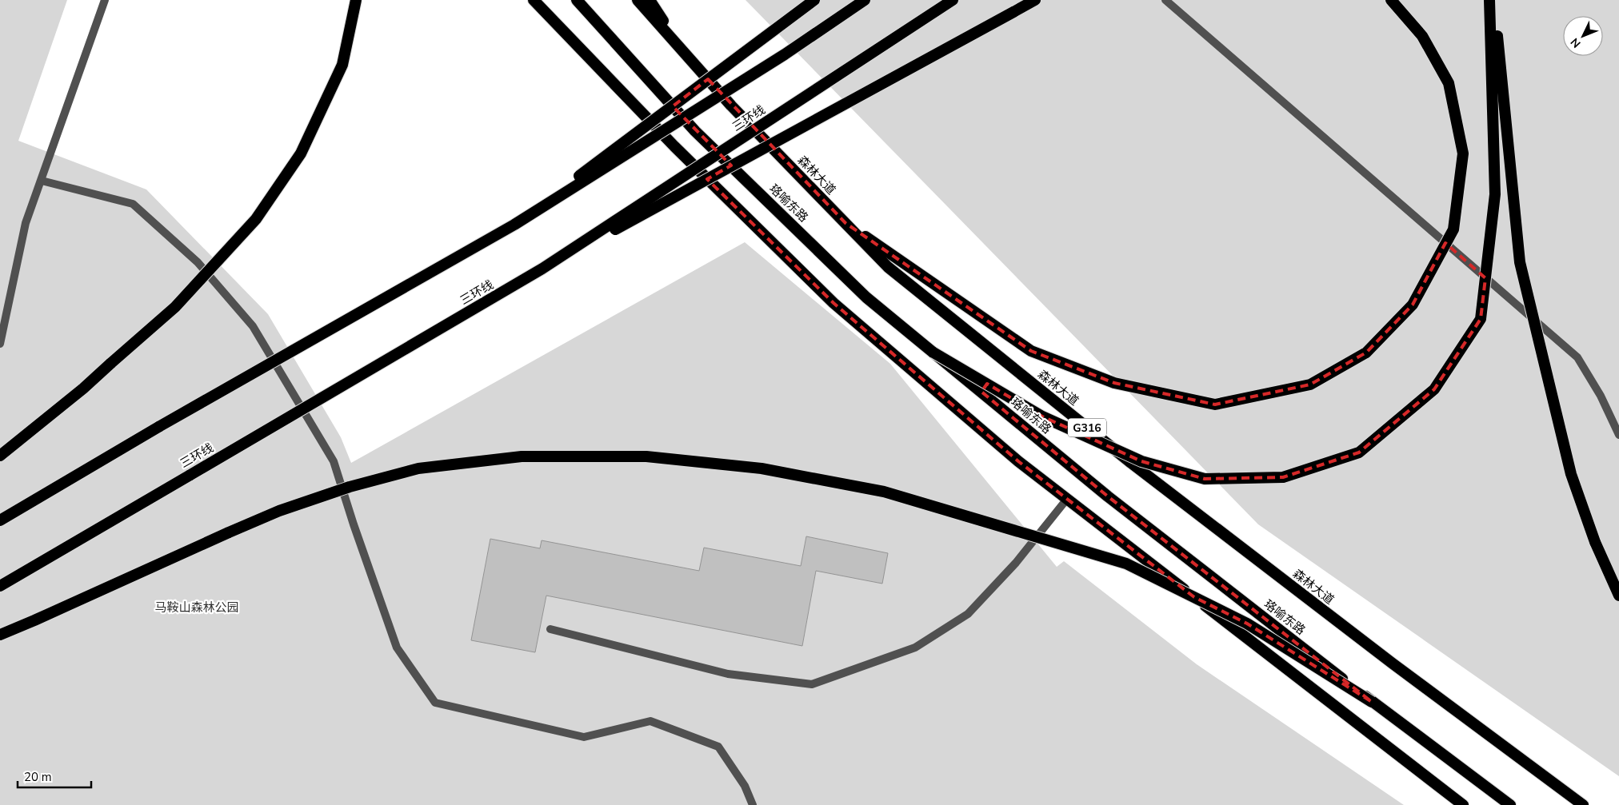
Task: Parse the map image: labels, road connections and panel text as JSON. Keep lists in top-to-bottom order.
{
  "streets": {
    "highway": [
      "三环线",
      "森林大道",
      "珞喻东路",
      "G316"
    ]
  },
  "parks": ["马鞍山森林公园"],
  "scale_bar": "20 m",
  "north": "bottom left"
}
